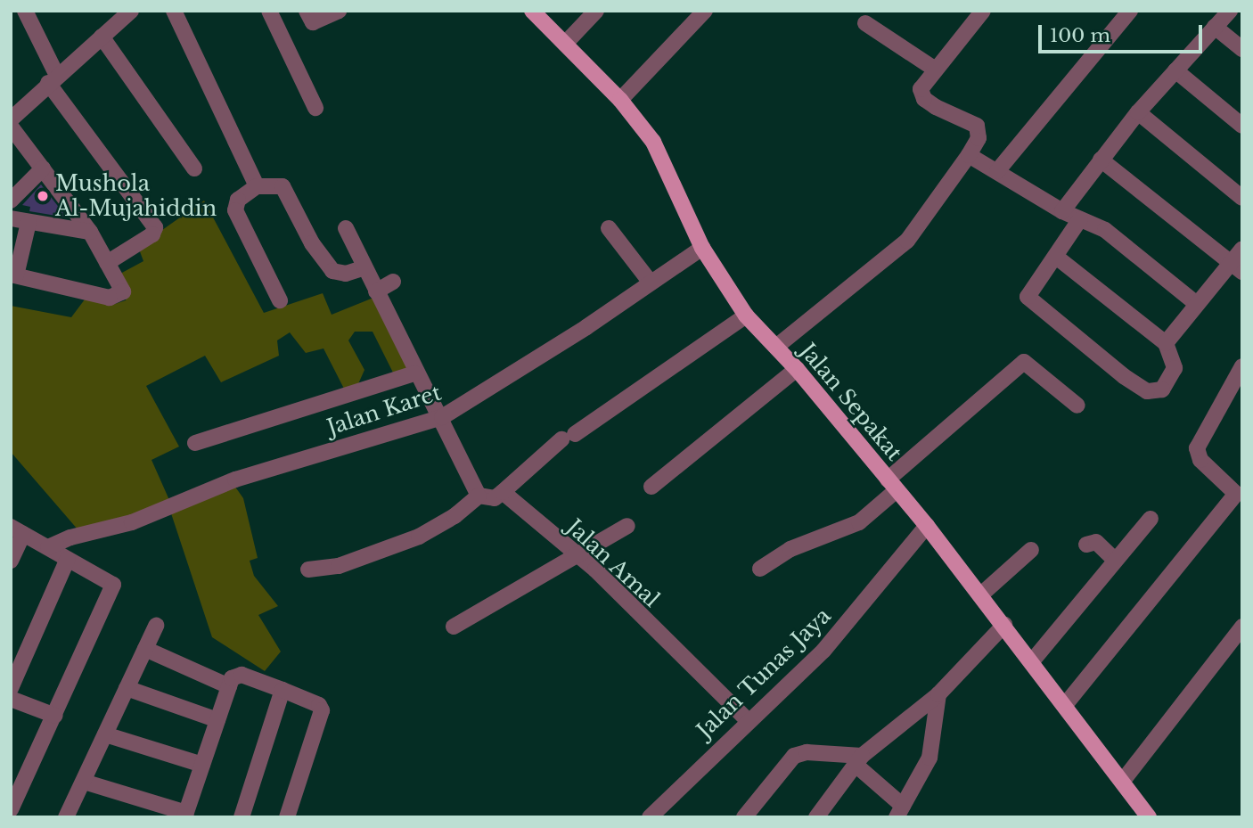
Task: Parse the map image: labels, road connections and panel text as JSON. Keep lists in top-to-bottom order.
{
  "streets": {
    "main road": ["Jalan Sepakat"],
    "street": ["Jalan Karet", "Jalan Amal", "Jalan Tunas Jaya"]
  },
  "crossings": [
    ["Jalan Sepakat", "Jalan Karet"],
    ["Jalan Sepakat", "Jalan Tunas Jaya"],
    ["Jalan Amal", "Jalan Tunas Jaya"]
  ],
  "places": ["Mushola Al-Mujahiddin"],
  "scale_bar": "100 m"
}
